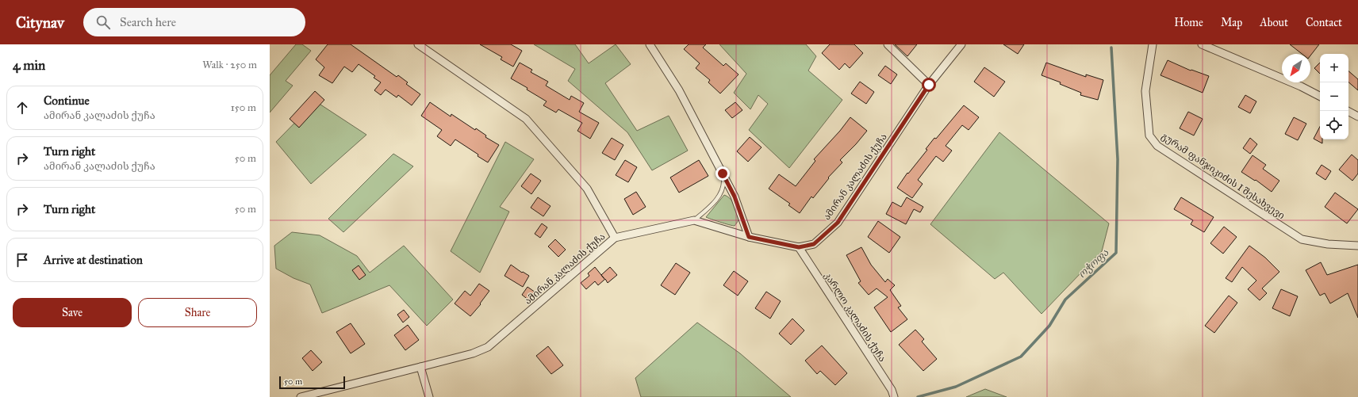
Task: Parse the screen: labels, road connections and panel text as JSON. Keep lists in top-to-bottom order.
{
  "streets": {
    "street": ["გურამ ფანჯიკიძის I შესახვევი", "ამირან კალაძის ქუჩა", "კარლო კალაძის ქუჩა"]
  },
  "crossings": [
    ["ამირან კალაძის ქუჩა", "კარლო კალაძის ქუჩა"]
  ],
  "water": ["ოჭოფა"],
  "scale_bar": "50 m",
  "north": "bottom left",
  "page": {
    "header": "Citynav",
    "search": "Search here",
    "nav": [
      "Home",
      "Map",
      "About",
      "Contact"
    ],
    "heading": ["4 min", "Walk · 250 m"],
    "map_buttons": ["+", "−"],
    "list": [
      ["Continue", "ამირან კალაძის ქუჩა", "150 m"],
      ["Turn right", "ამირან კალაძის ქუჩა", "50 m"],
      ["Turn right", "50 m"],
      "Arrive at destination"
    ],
    "buttons": ["Save", "Share"],
    "scale": "50 m"
  }
}
